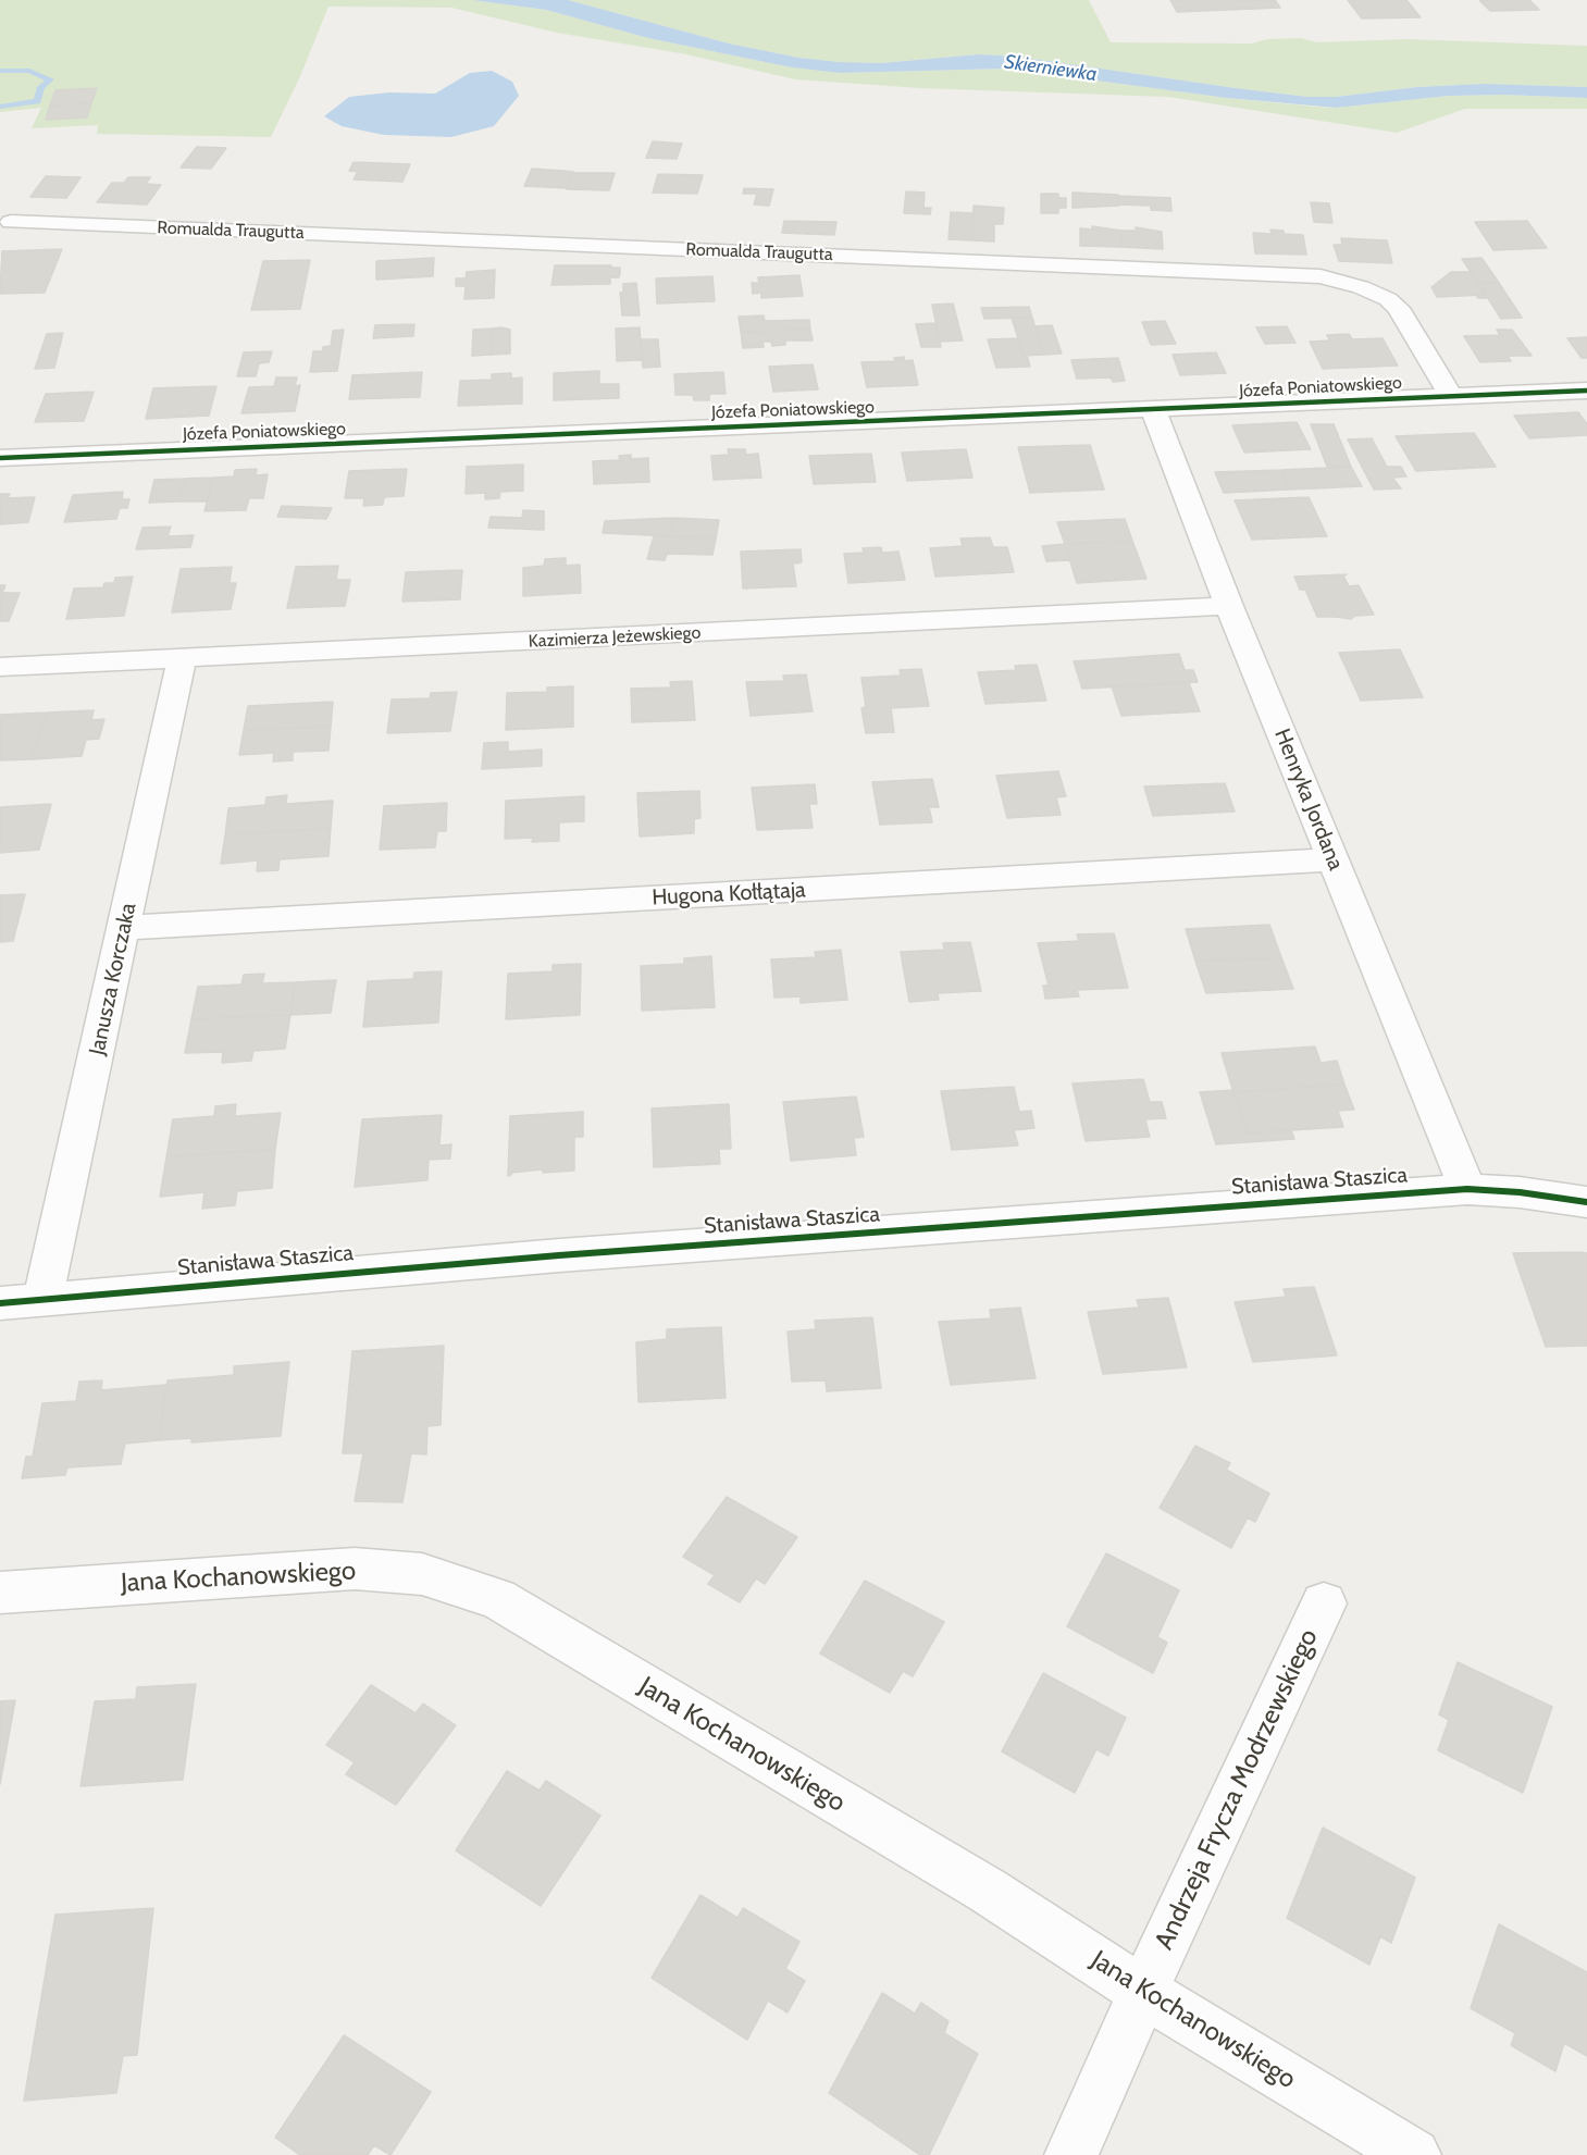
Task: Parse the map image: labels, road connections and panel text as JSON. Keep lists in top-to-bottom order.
{
  "streets": {
    "street": [
      "Romualda Traugutta",
      "Józefa Poniatowskiego",
      "Kazimierza Jeżewskiego",
      "Henryka Jordana",
      "Hugona Kołłątaja",
      "Janusza Korczaka",
      "Stanisława Staszica",
      "Jana Kochanowskiego",
      "Andrzeja Frycza Modrzewskiego"
    ]
  },
  "crossings": [
    ["Romualda Traugutta", "Józefa Poniatowskiego"],
    ["Józefa Poniatowskiego", "Henryka Jordana"],
    ["Kazimierza Jeżewskiego", "Henryka Jordana"],
    ["Kazimierza Jeżewskiego", "Janusza Korczaka"],
    ["Henryka Jordana", "Hugona Kołłątaja"],
    ["Henryka Jordana", "Stanisława Staszica"],
    ["Hugona Kołłątaja", "Janusza Korczaka"],
    ["Janusza Korczaka", "Stanisława Staszica"],
    ["Jana Kochanowskiego", "Andrzeja Frycza Modrzewskiego"]
  ],
  "water": ["Skierniewka"]
}
